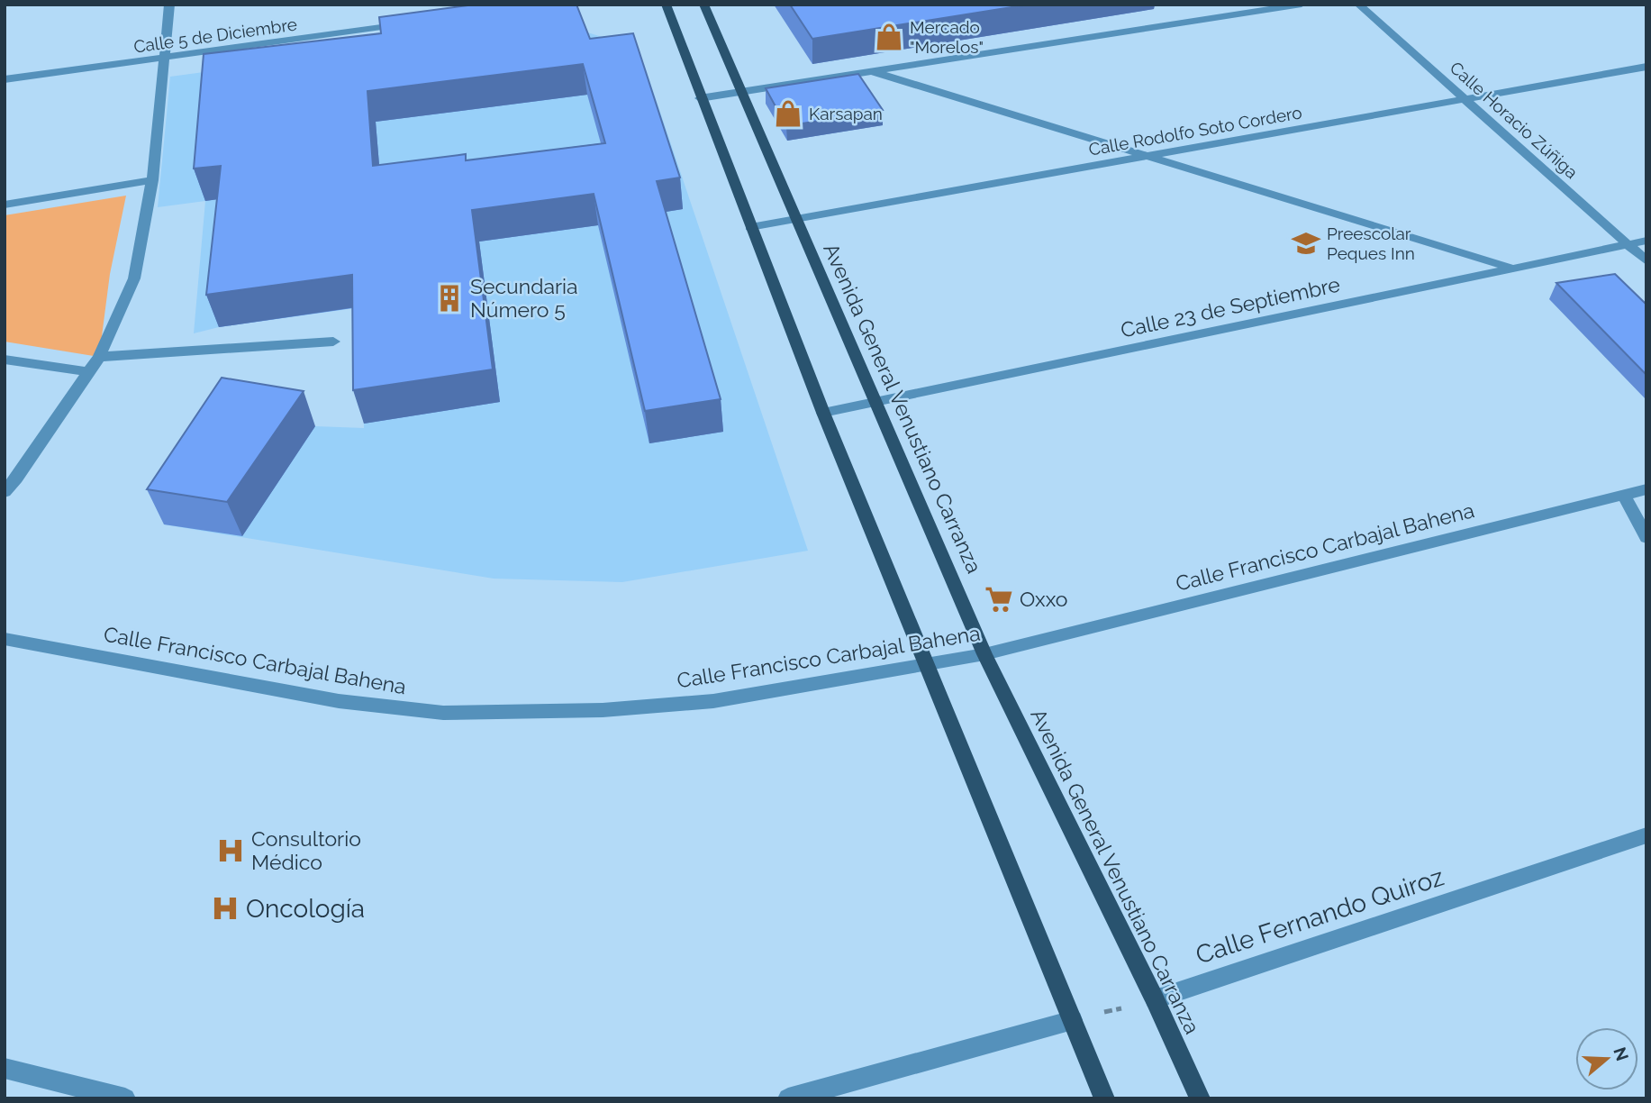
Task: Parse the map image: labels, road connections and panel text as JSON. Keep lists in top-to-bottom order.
{
  "streets": {
    "main road": ["Avenida General Venustiano Carranza"],
    "street": [
      "Calle 5 de Diciembre",
      "Calle Horacio Zúñiga",
      "Calle Rodolfo Soto Cordero",
      "Calle 23 de Septiembre",
      "Calle Francisco Carbajal Bahena",
      "Calle Fernando Quiroz"
    ]
  },
  "crossings": [
    ["Calle Horacio Zúñiga", "Calle Rodolfo Soto Cordero"],
    ["Calle Horacio Zúñiga", "Calle 23 de Septiembre"],
    ["Calle Rodolfo Soto Cordero", "Avenida General Venustiano Carranza"],
    ["Calle 23 de Septiembre", "Avenida General Venustiano Carranza"],
    ["Avenida General Venustiano Carranza", "Calle Francisco Carbajal Bahena"],
    ["Avenida General Venustiano Carranza", "Calle Fernando Quiroz"]
  ],
  "places": {
    "shop": ["Mercado \"Morelos\"", "Karsapan"],
    "school or university": ["Preescolar Peques Inn"],
    "building": ["Secundaria Número 5"],
    "supermarket": ["Oxxo"],
    "hospital": ["Consultorio Médico", "Oncología"]
  },
  "north": "right"
}
